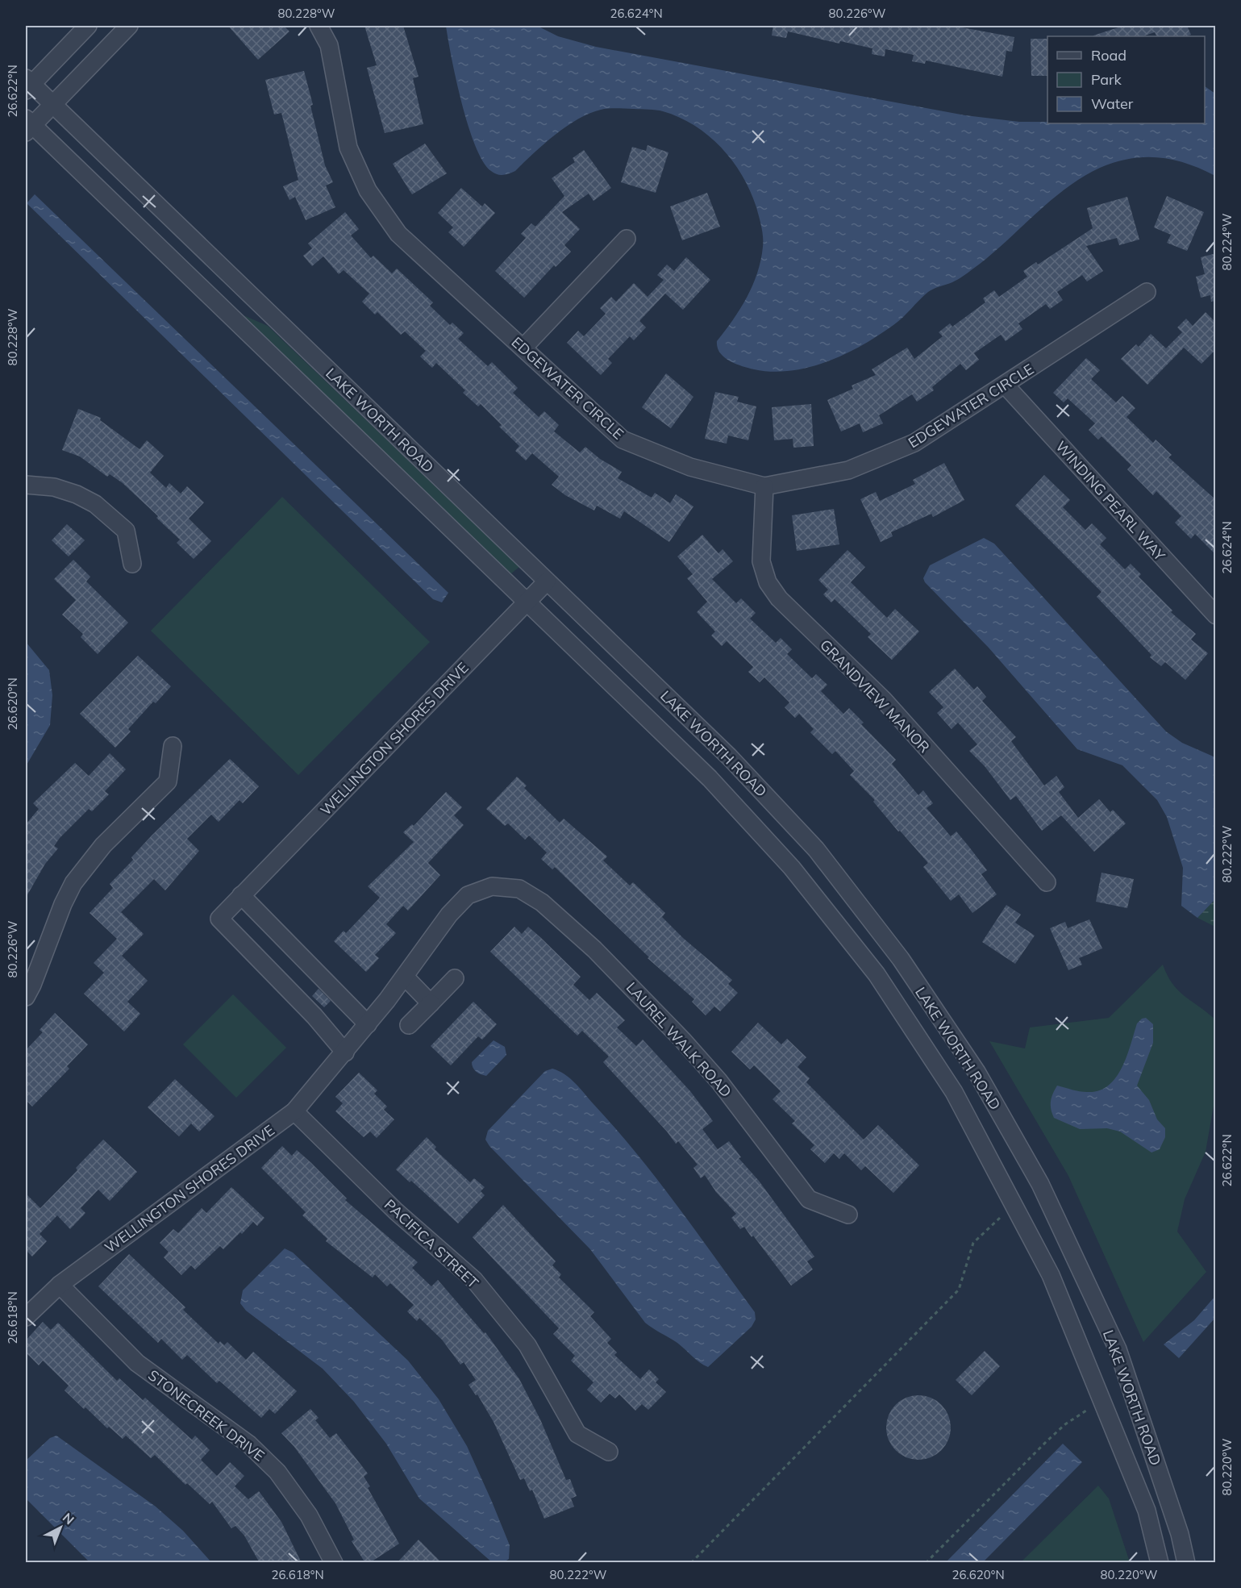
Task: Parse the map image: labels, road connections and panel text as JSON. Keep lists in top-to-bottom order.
{
  "streets": {
    "street": [
      "EDGEWATER CIRCLE",
      "LAKE WORTH ROAD",
      "WINDING PEARL WAY",
      "GRANDVIEW MANOR",
      "WELLINGTON SHORES DRIVE",
      "LAUREL WALK ROAD",
      "PACIFICA STREET",
      "STONECREEK DRIVE"
    ]
  },
  "crossings": [
    ["EDGEWATER CIRCLE", "WINDING PEARL WAY"],
    ["EDGEWATER CIRCLE", "GRANDVIEW MANOR"],
    ["LAKE WORTH ROAD", "WELLINGTON SHORES DRIVE"],
    ["WELLINGTON SHORES DRIVE", "LAUREL WALK ROAD"],
    ["WELLINGTON SHORES DRIVE", "PACIFICA STREET"],
    ["WELLINGTON SHORES DRIVE", "STONECREEK DRIVE"]
  ],
  "legend": ["Road", "Park", "Water"],
  "north": "top right",
  "coordinates": [
    "80.228°W",
    "26.624°N",
    "80.226°W",
    "26.622°N",
    "80.224°W",
    "26.620°N",
    "80.222°W",
    "26.618°N",
    "80.220°W"
  ]
}
